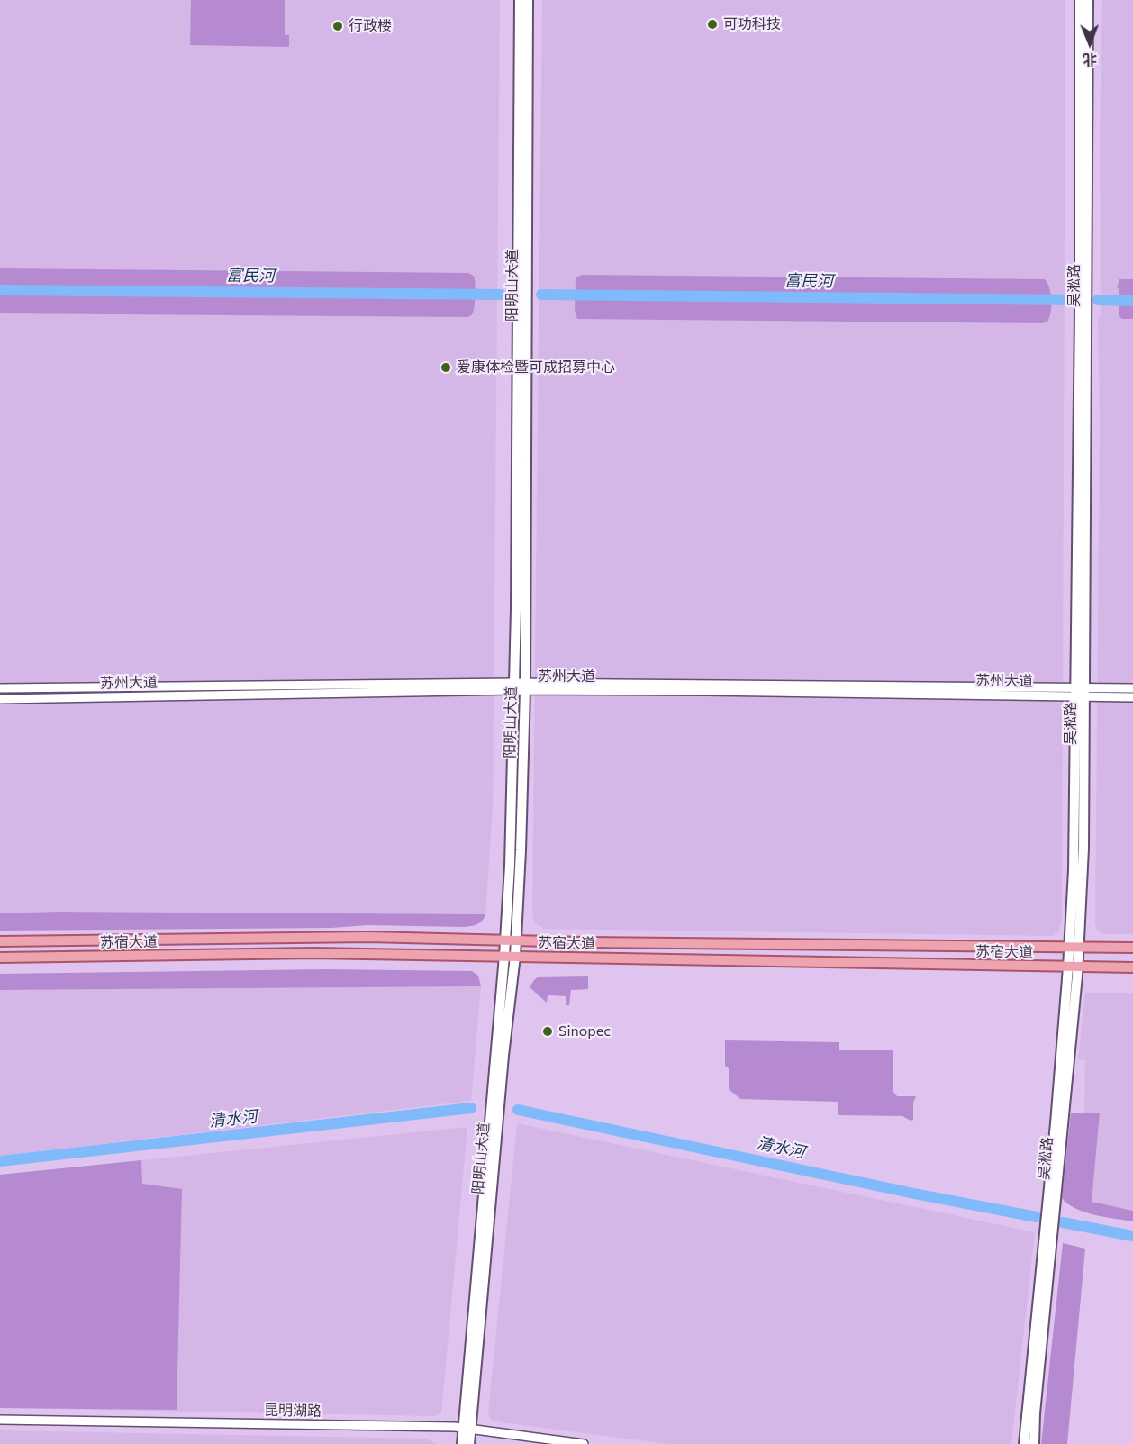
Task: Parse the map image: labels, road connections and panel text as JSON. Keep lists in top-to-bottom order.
{
  "streets": {
    "main road": ["阳明山大道", "吴淞路", "苏宿大道"],
    "street": ["苏州大道", "昆明湖路"]
  },
  "crossings": [
    ["阳明山大道", "苏州大道"],
    ["阳明山大道", "苏宿大道"],
    ["阳明山大道", "昆明湖路"],
    ["吴淞路", "苏州大道"],
    ["吴淞路", "苏宿大道"]
  ],
  "water": ["富民河", "清水河"],
  "places": [
    "可功科技",
    "行政楼",
    "爱康体检暨可成招募中心",
    "Sinopec"
  ],
  "north": "bottom"
}
